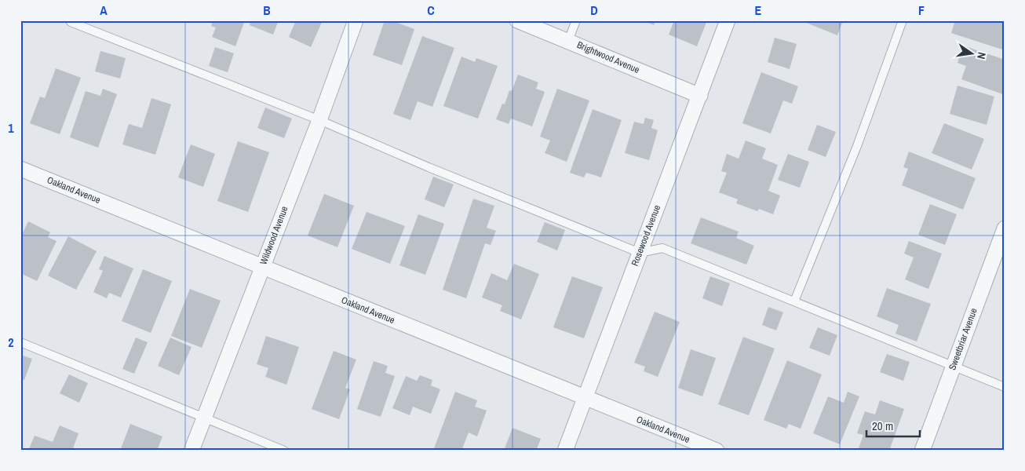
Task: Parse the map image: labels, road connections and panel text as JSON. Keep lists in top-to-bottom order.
{
  "streets": {
    "street": [
      "Brightwood Avenue",
      "Oakland Avenue",
      "Wildwood Avenue",
      "Rosewood Avenue",
      "Sweetbriar Avenue"
    ]
  },
  "crossings": [
    ["Brightwood Avenue", "Rosewood Avenue"],
    ["Oakland Avenue", "Wildwood Avenue"],
    ["Oakland Avenue", "Rosewood Avenue"]
  ],
  "scale_bar": "20 m",
  "north": "right",
  "grid": {
    "columns": [
      "A",
      "B",
      "C",
      "D",
      "E",
      "F"
    ],
    "rows": ["1", "2"]
  }
}
